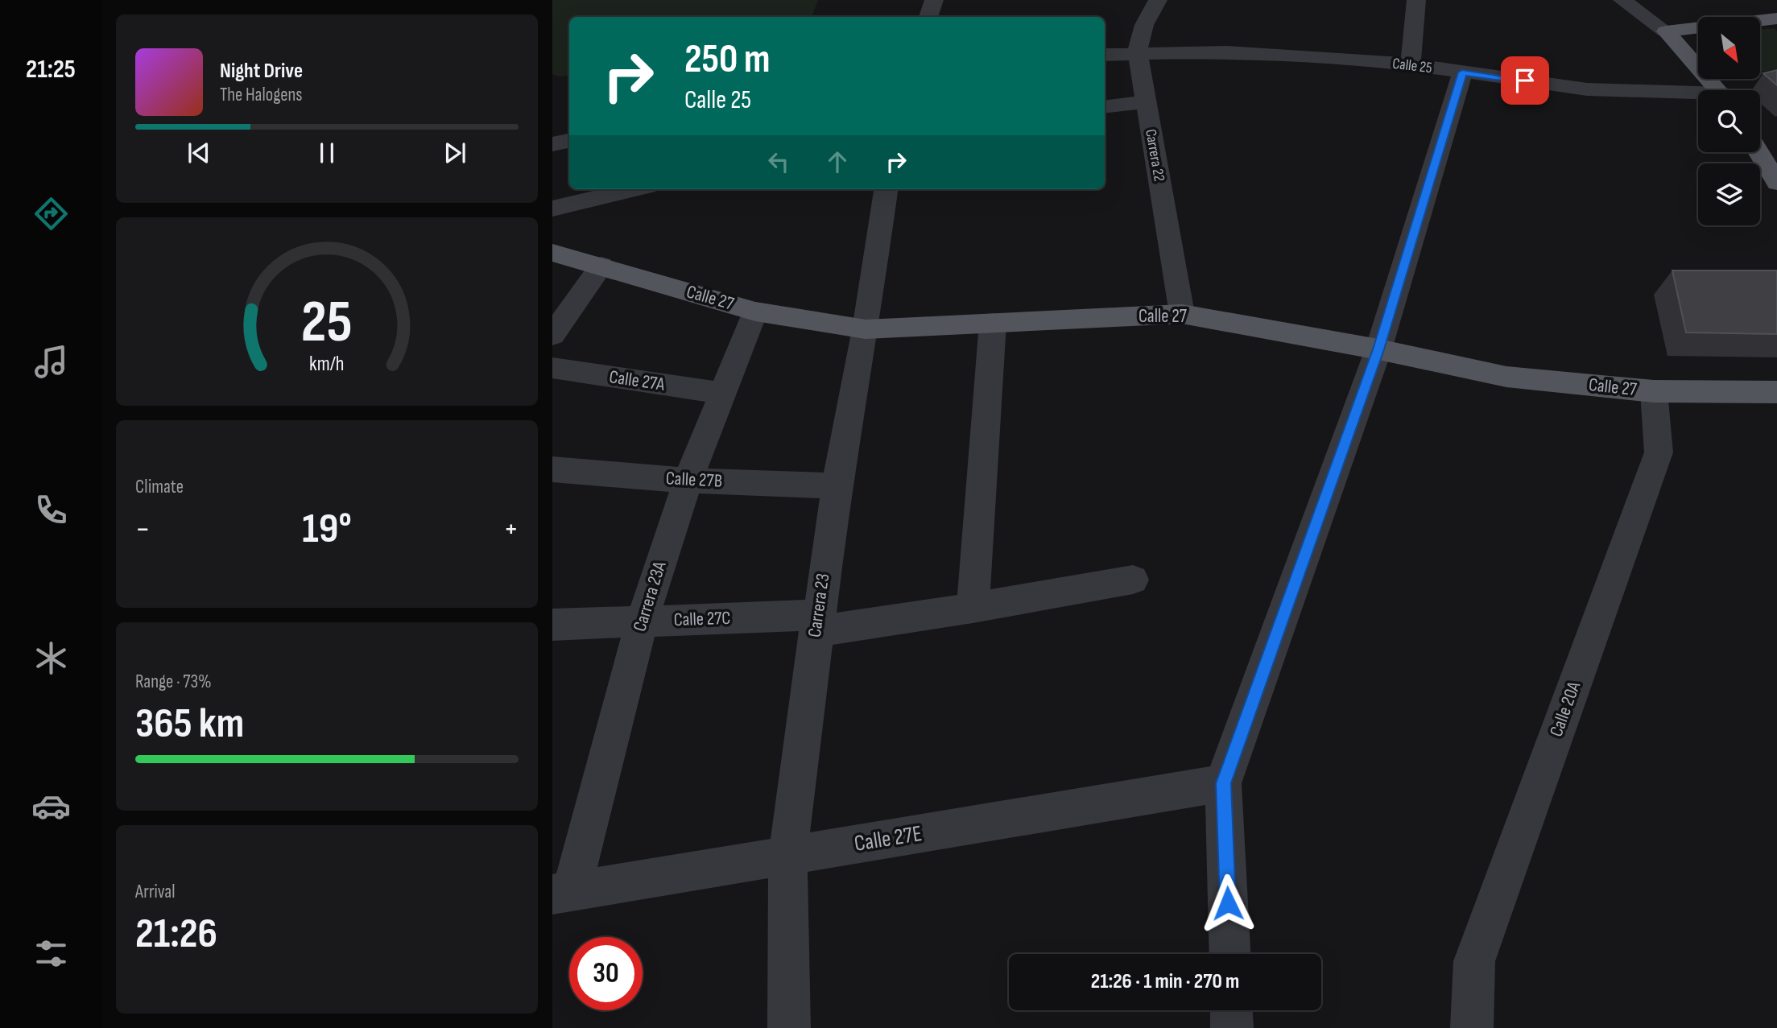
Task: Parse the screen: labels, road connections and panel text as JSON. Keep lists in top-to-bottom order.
{
  "streets": {
    "main road": ["Calle 27"],
    "street": [
      "Calle 25",
      "Carrera 22",
      "Calle 27A",
      "Calle 27B",
      "Carrera 23A",
      "Carrera 23",
      "Calle 27C",
      "Calle 20A",
      "Calle 27E"
    ]
  },
  "crossings": [
    ["Calle 25", "Carrera 22"],
    ["Carrera 22", "Calle 27"],
    ["Calle 27", "Carrera 23A"],
    ["Calle 27", "Carrera 23"],
    ["Calle 27", "Calle 20A"],
    ["Calle 27A", "Carrera 23A"],
    ["Calle 27B", "Carrera 23A"],
    ["Calle 27B", "Carrera 23"],
    ["Carrera 23A", "Calle 27C"],
    ["Carrera 23A", "Calle 27E"],
    ["Carrera 23", "Calle 27C"],
    ["Carrera 23", "Calle 27E"]
  ],
  "north": "bottom right",
  "page": {
    "tabs": "21:25",
    "turn": ["250 m", "Calle 25"],
    "song": ["Night Drive", "The Halogens"],
    "tile": [
      "Climate",
      ["Range · 73%", "365 km"],
      ["Arrival", "21:26"]
    ],
    "heat": ["−", "19°", "+"],
    "limit": "30",
    "trip": "21:26 · 1 min · 270 m",
    "gauge": ["25", "km/h"]
  }
}
